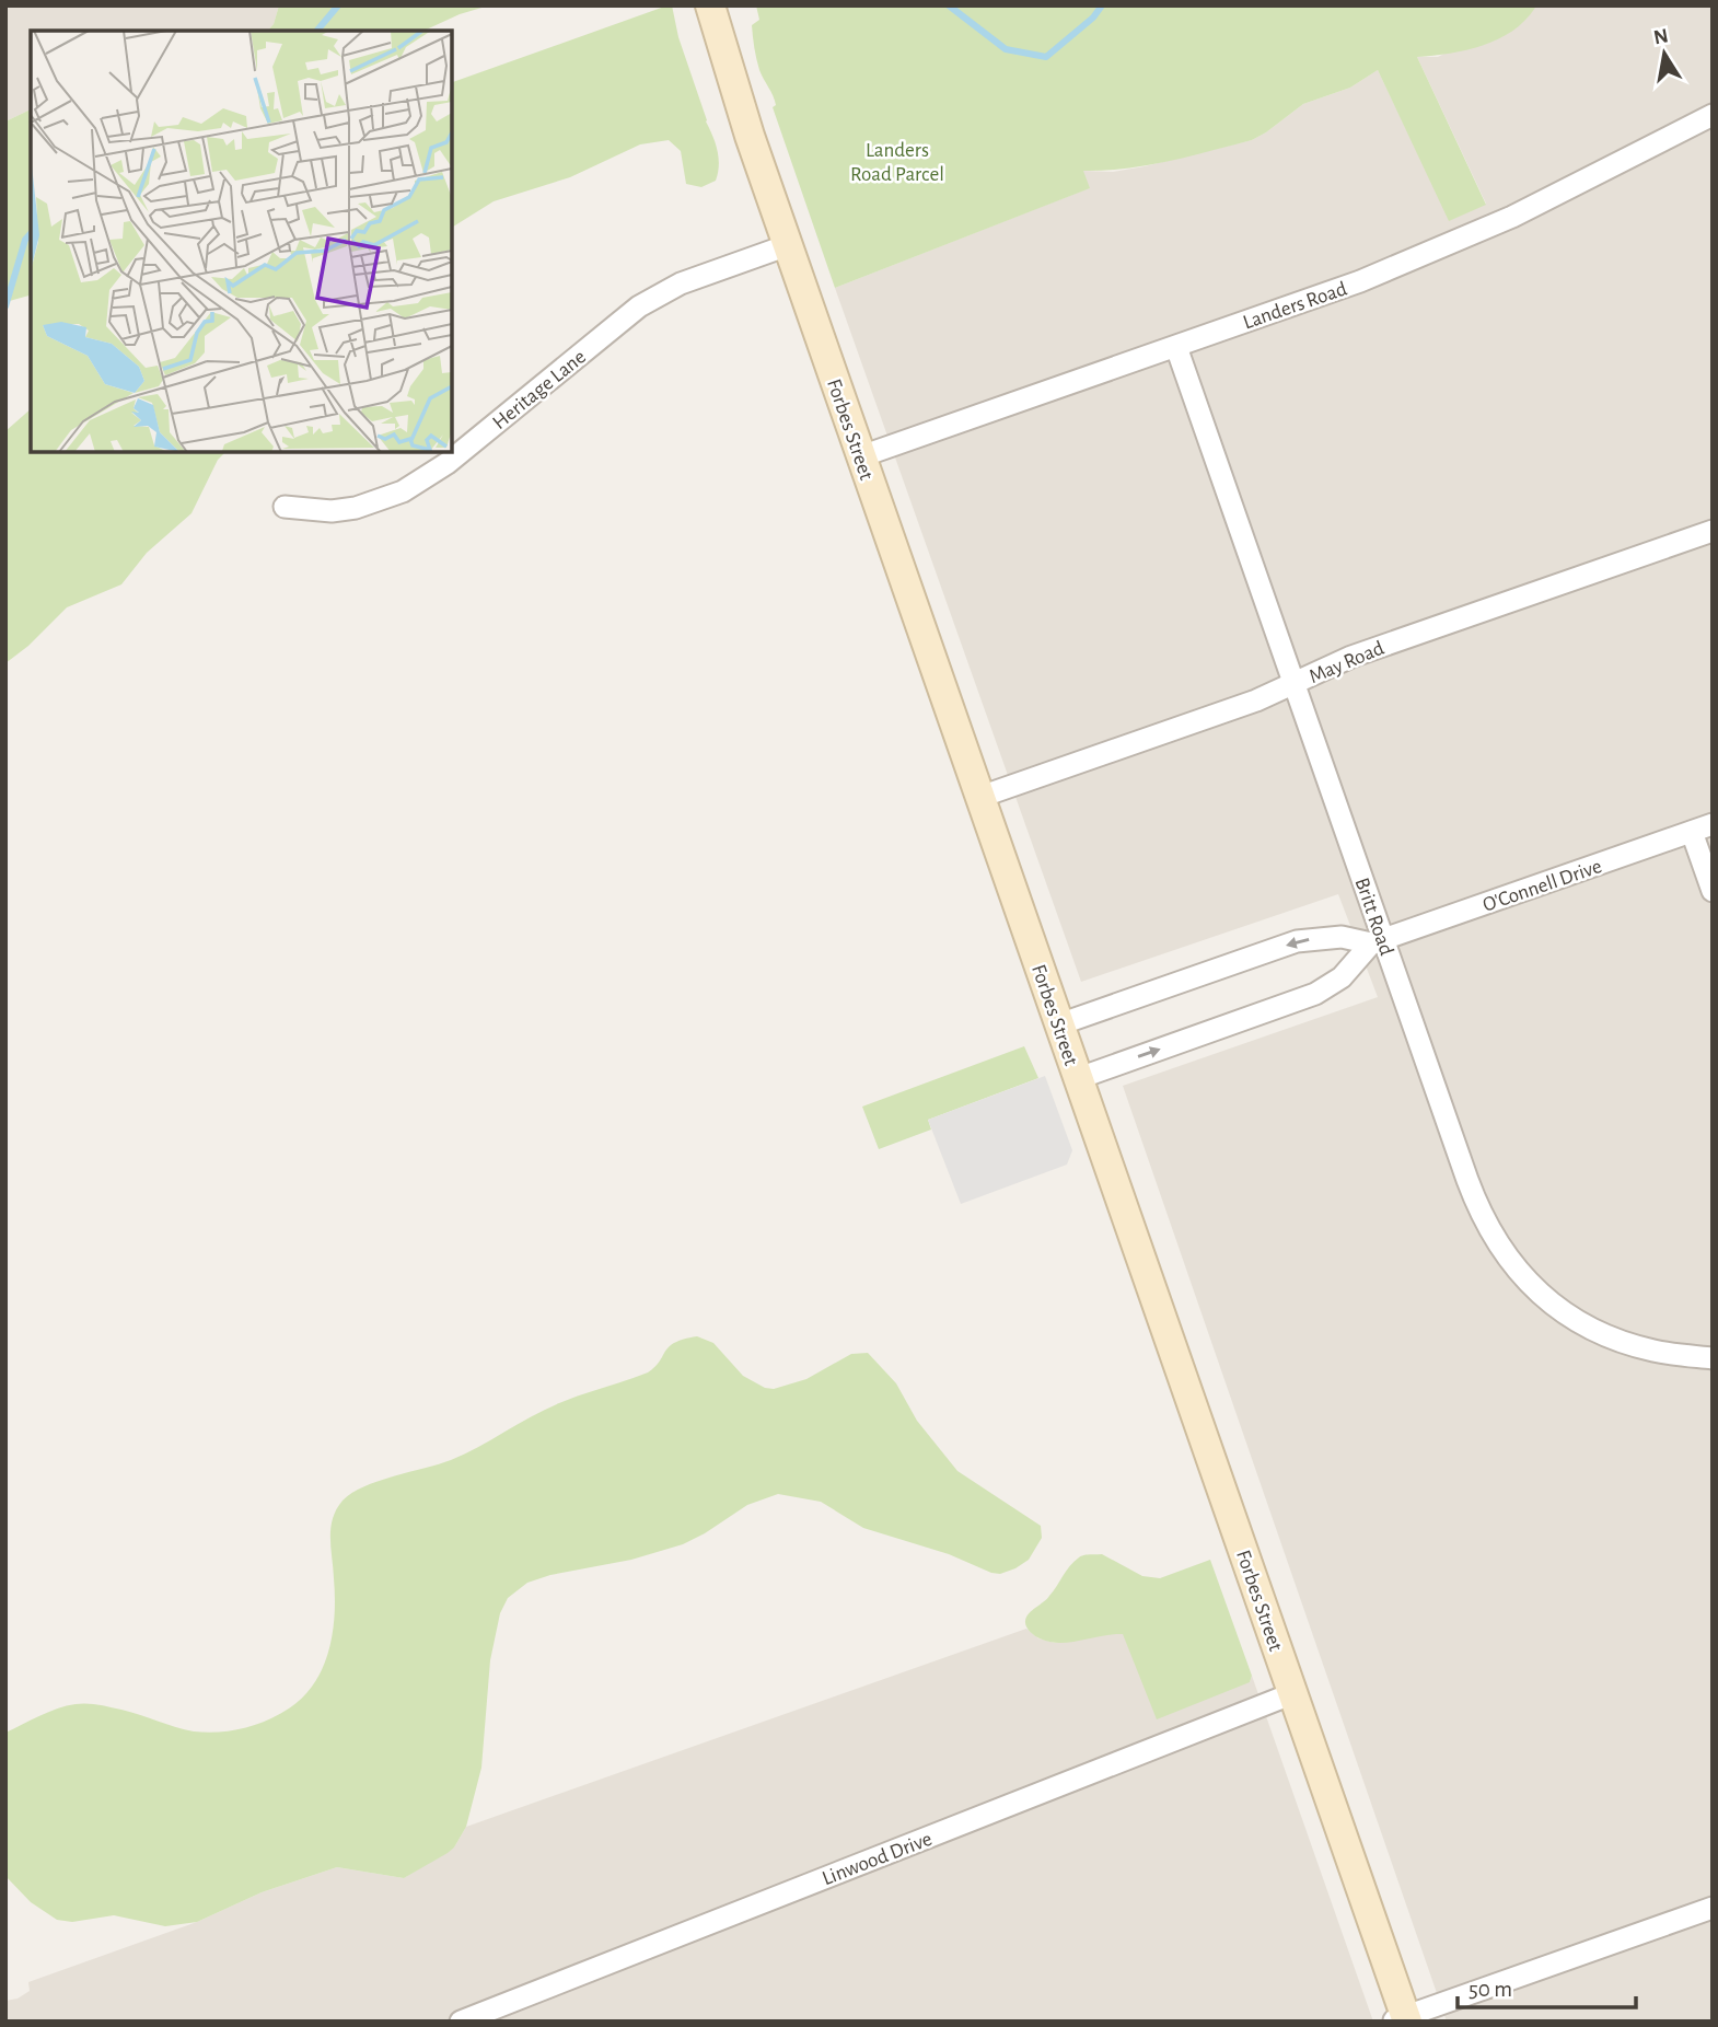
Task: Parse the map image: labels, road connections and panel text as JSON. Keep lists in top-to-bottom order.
{
  "streets": {
    "main road": ["Forbes Street"],
    "street": [
      "Landers Road",
      "Heritage Lane",
      "May Road",
      "O'Connell Drive",
      "Britt Road",
      "Linwood Drive"
    ]
  },
  "crossings": [
    ["Landers Road", "Forbes Street"],
    ["Landers Road", "Britt Road"],
    ["Heritage Lane", "Forbes Street"],
    ["Forbes Street", "May Road"],
    ["Forbes Street", "O'Connell Drive"],
    ["Forbes Street", "Linwood Drive"],
    ["May Road", "Britt Road"],
    ["O'Connell Drive", "Britt Road"]
  ],
  "parks": ["Landers Road Parcel"],
  "scale_bar": "50 m",
  "north": "top"
}
